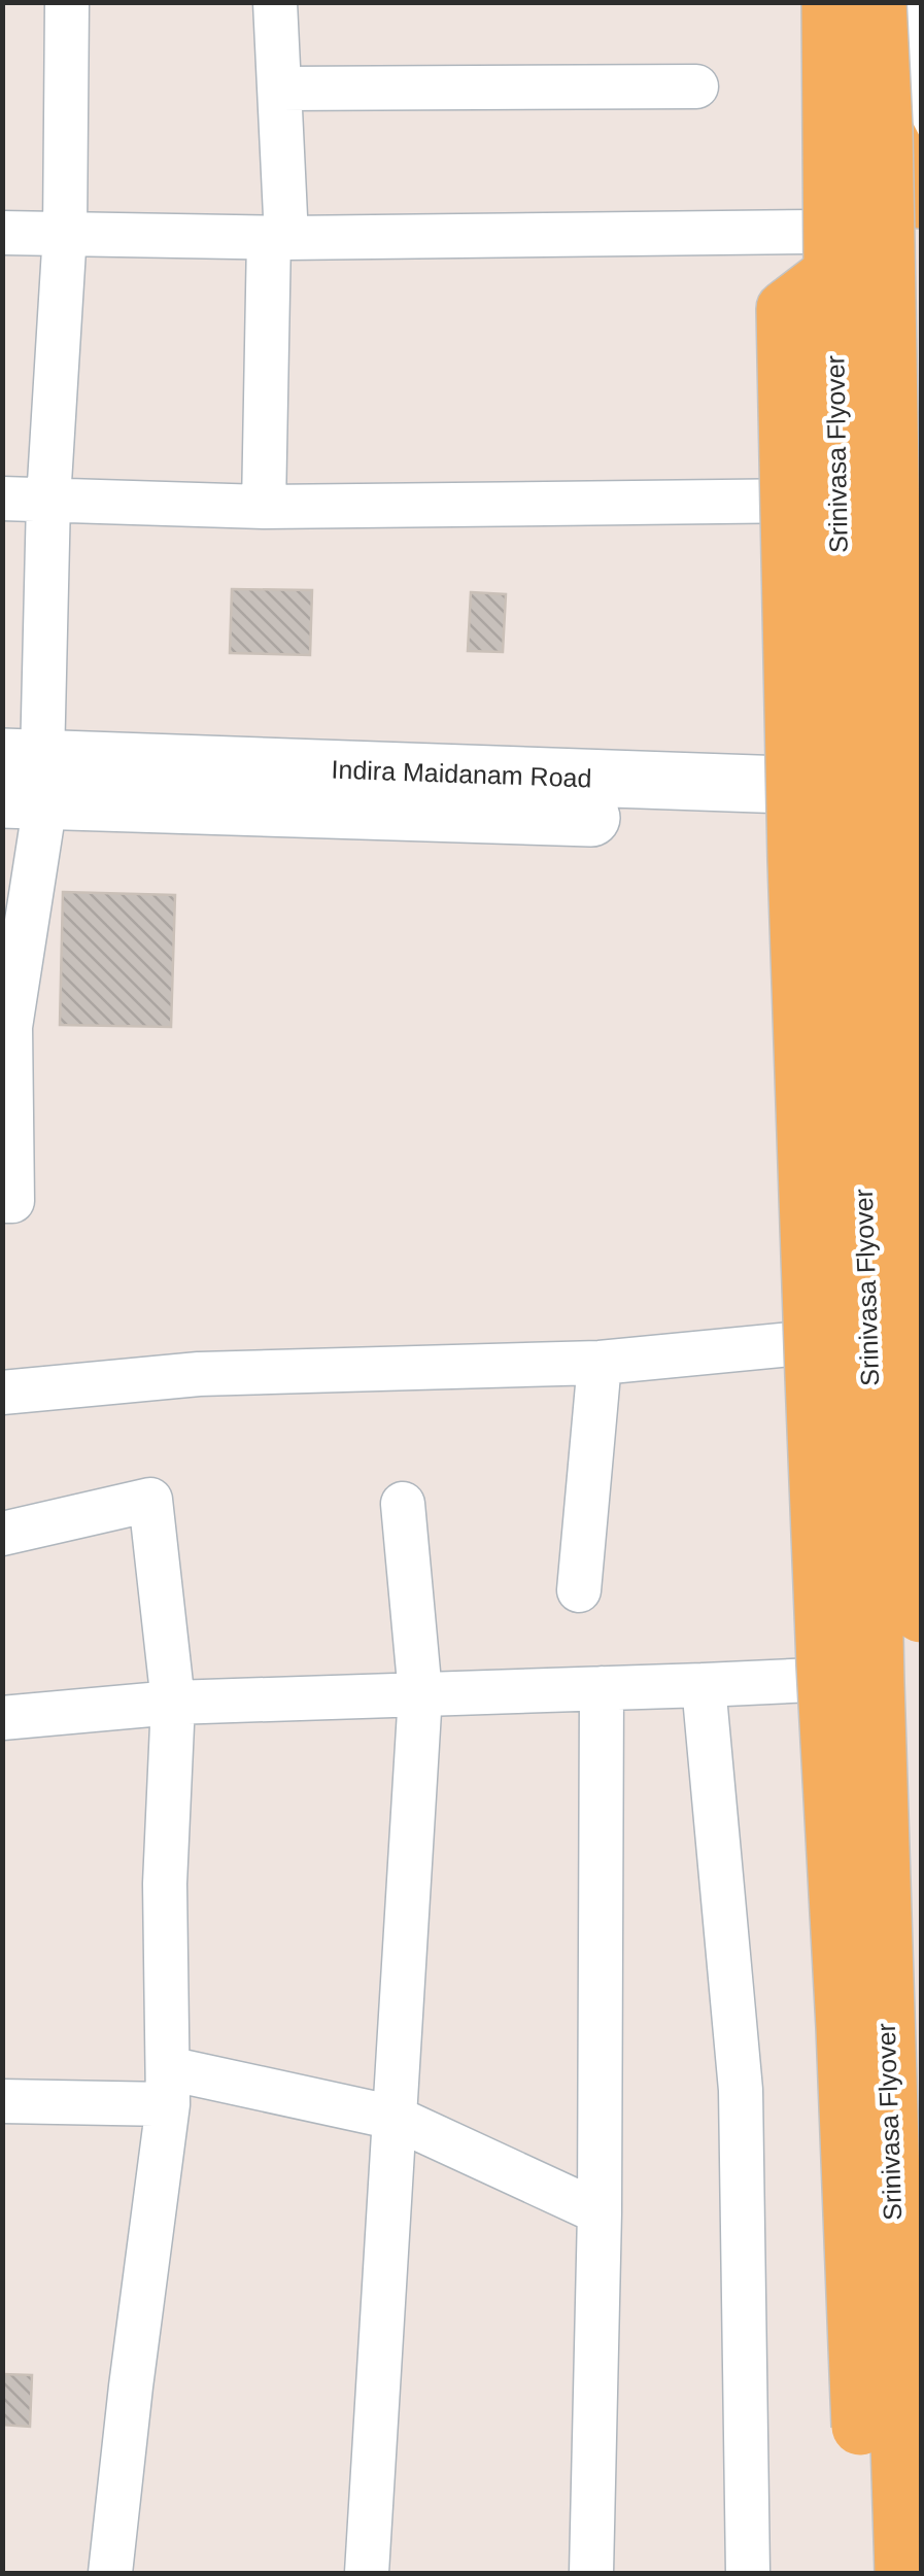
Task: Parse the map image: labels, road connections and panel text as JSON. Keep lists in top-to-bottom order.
{
  "streets": {
    "main road": ["Srinivasa Flyover"],
    "street": ["Indira Maidanam Road"]
  }
}
